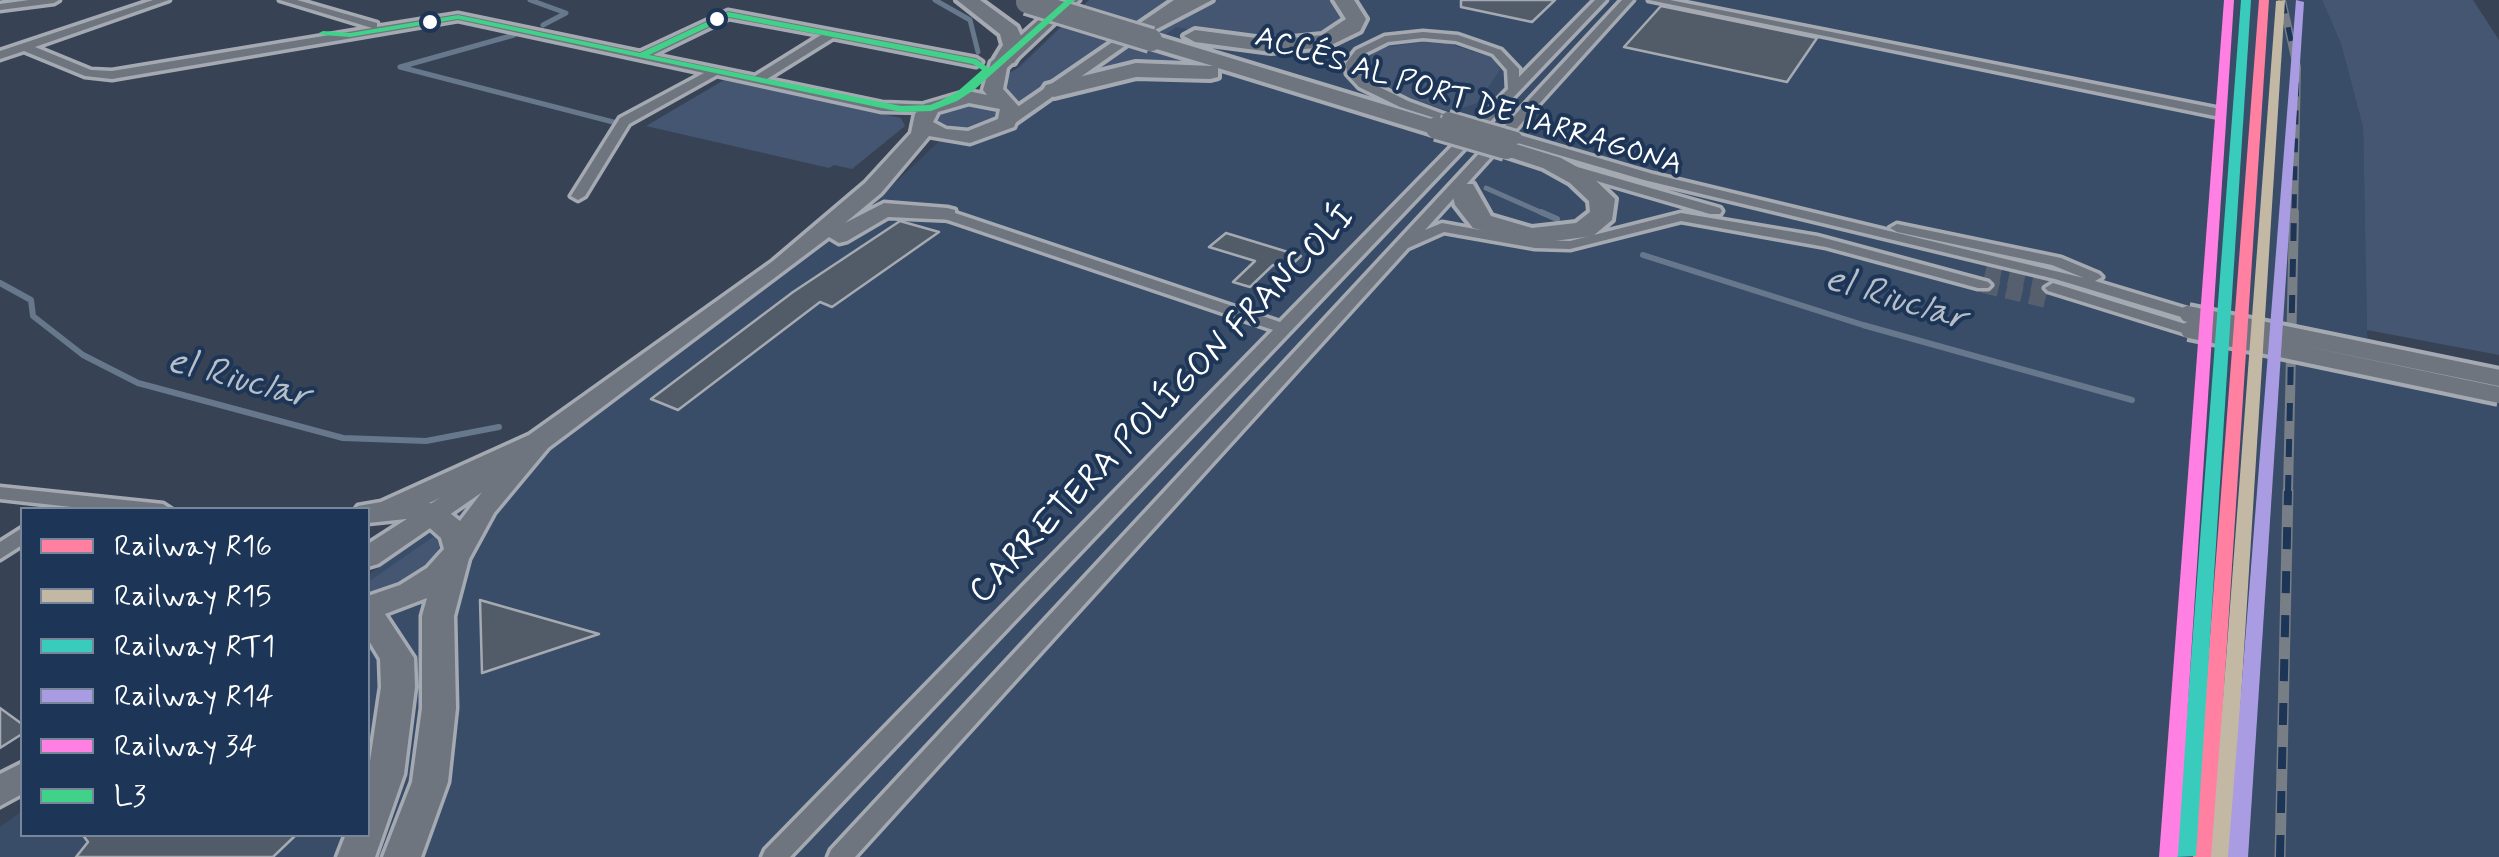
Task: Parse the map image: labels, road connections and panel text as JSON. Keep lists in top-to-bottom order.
{
  "streets": {
    "highway": ["ACCÉS AL PORT DE TARRAGONA"],
    "street": ["CARRETERA POLÍGON FRANCOLÍ"]
  },
  "water": ["el Riuclar"],
  "lines": [
    "rail line R16",
    "rail line RT1",
    "rail line 34",
    "transit line L3",
    "rail line R15",
    "rail line R14"
  ],
  "legend": [
    "Railway R16",
    "Railway R15",
    "Railway RT1",
    "Railway R14",
    "Railway 34",
    "L3"
  ]
}
